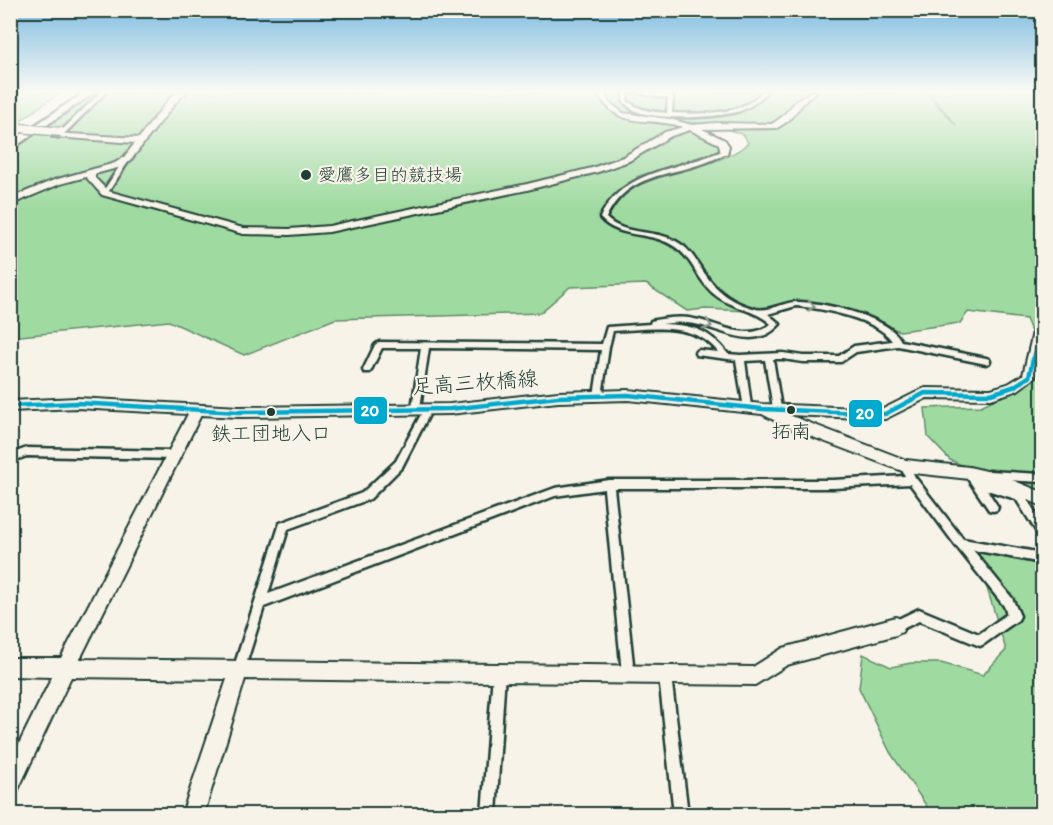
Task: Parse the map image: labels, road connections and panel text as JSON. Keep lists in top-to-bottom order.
{
  "streets": {
    "street": ["足高三枚橋線"]
  },
  "places": ["愛鷹多目的競技場", "拓南", "鉄工団地入口"],
  "lines": ["transit line 20"]
}
